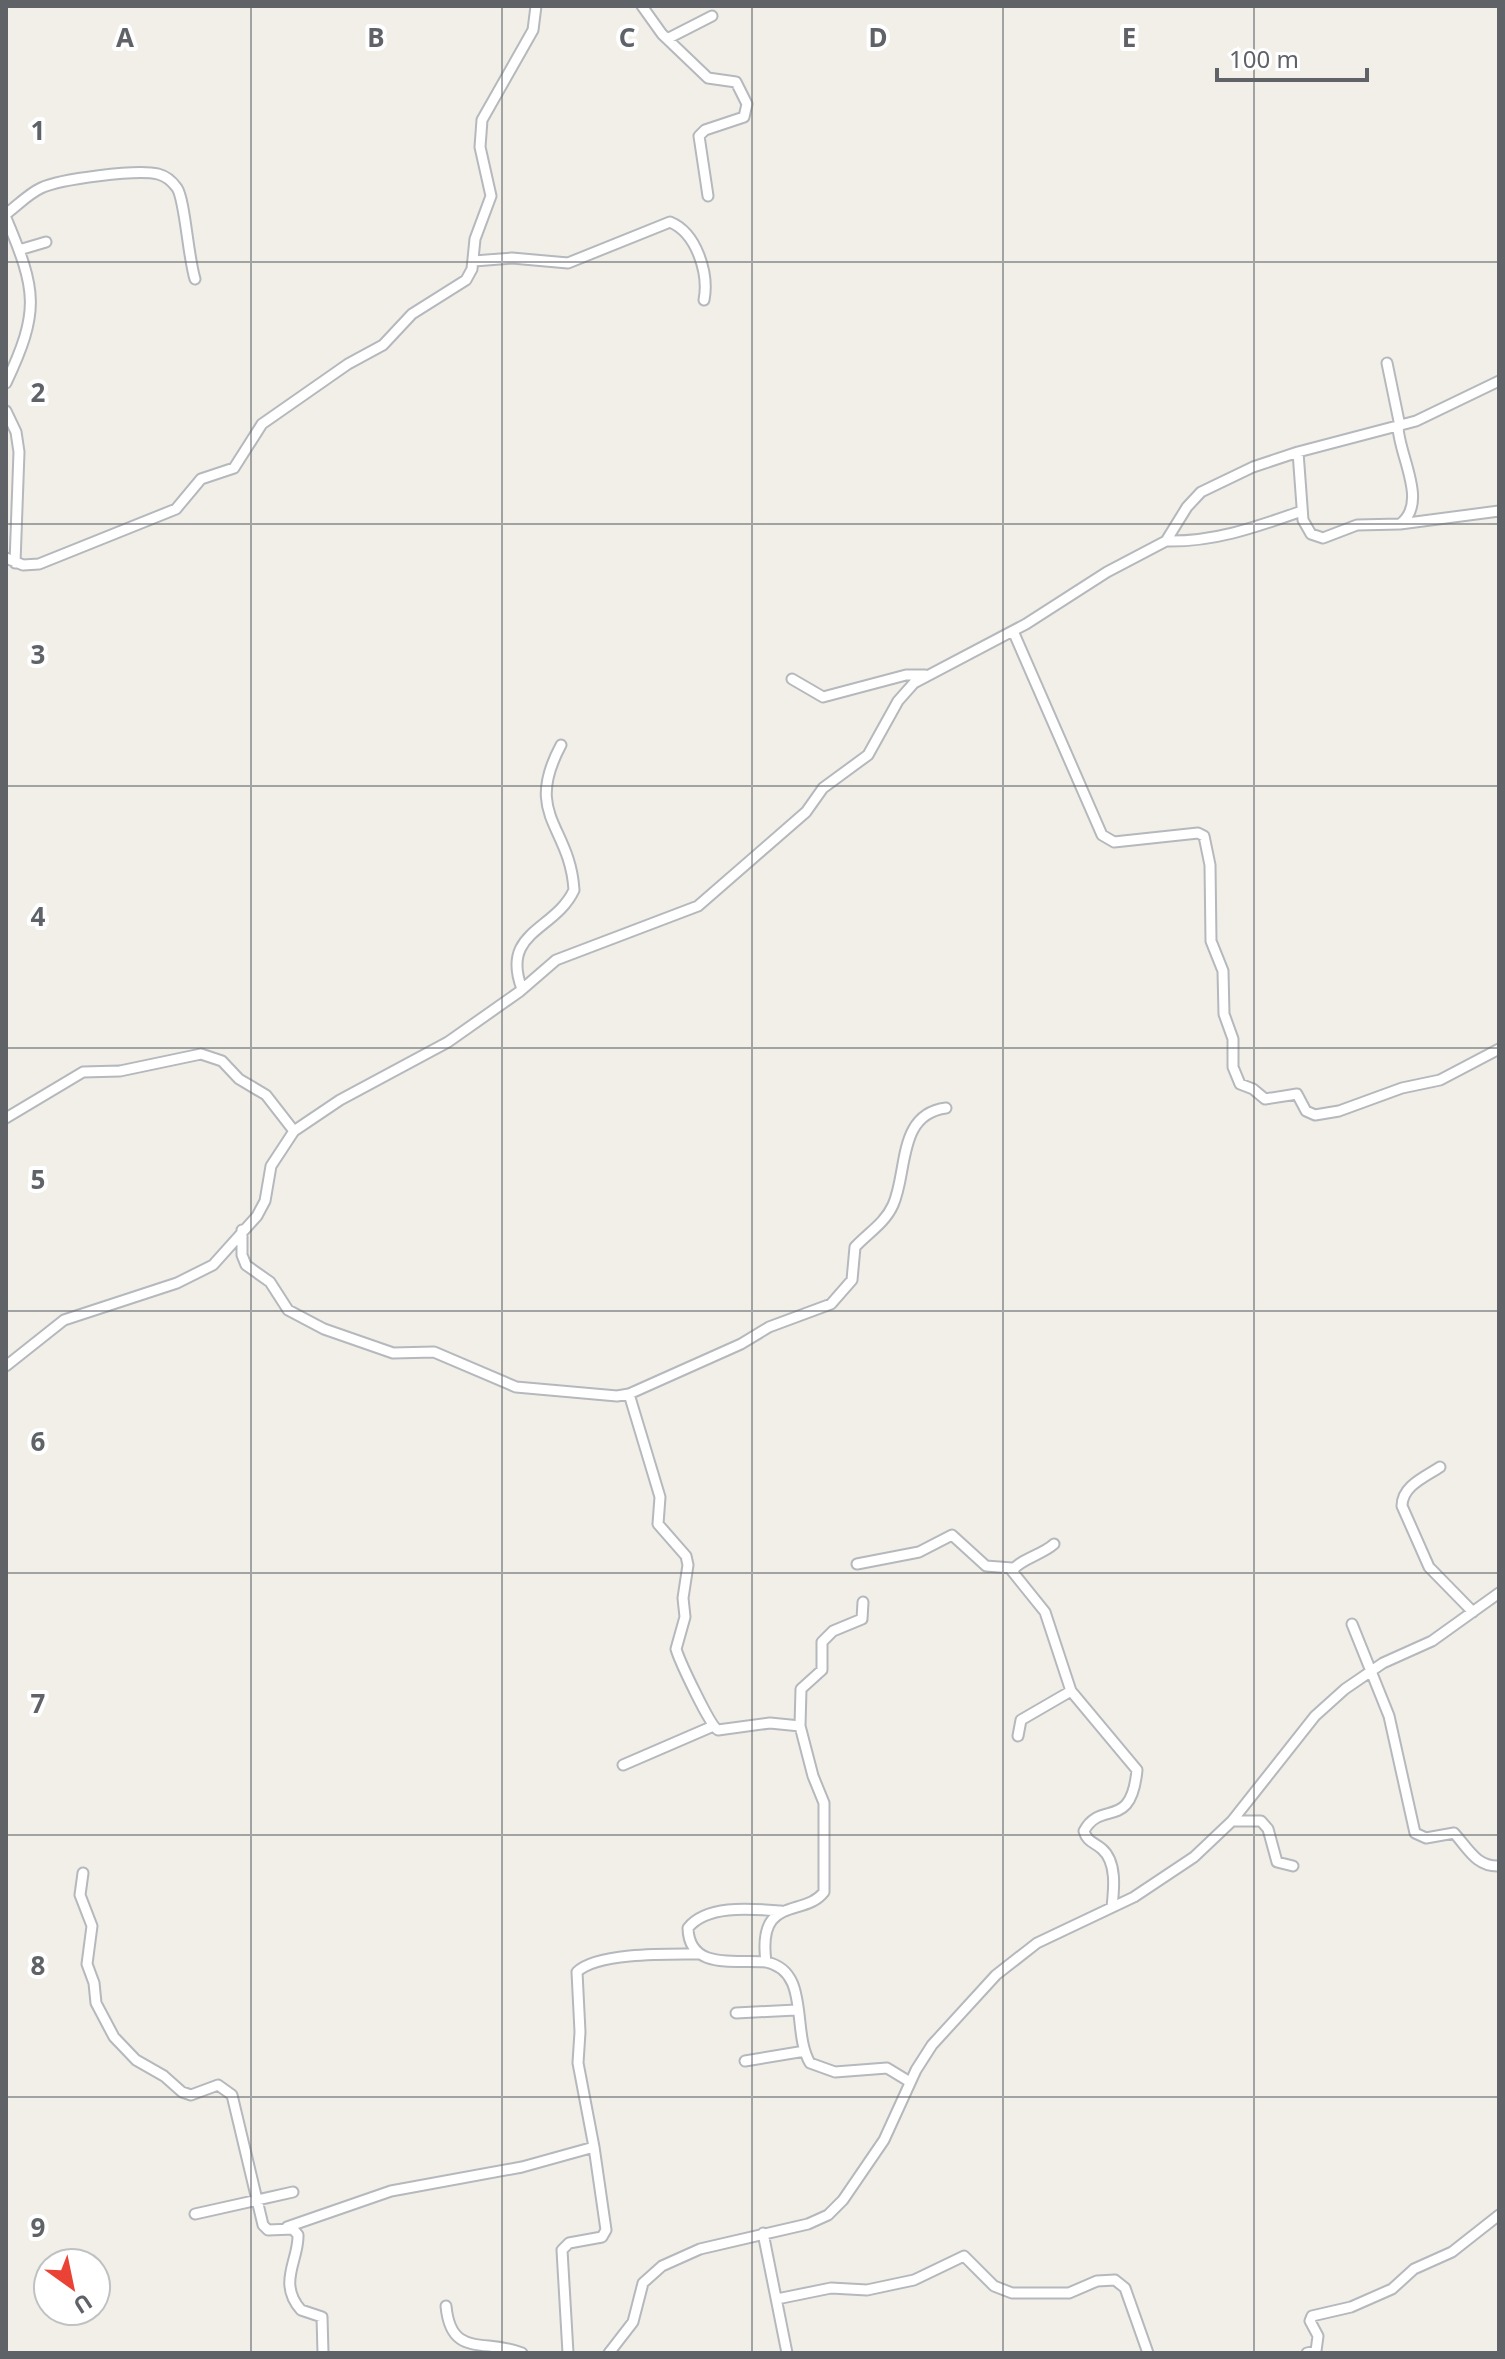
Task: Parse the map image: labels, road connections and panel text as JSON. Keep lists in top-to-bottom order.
{
  "scale_bar": "100 m",
  "north": "bottom right",
  "grid": {
    "columns": [
      "A",
      "B",
      "C",
      "D",
      "E"
    ],
    "rows": [
      "1",
      "2",
      "3",
      "4",
      "5",
      "6",
      "7",
      "8",
      "9"
    ]
  }
}
